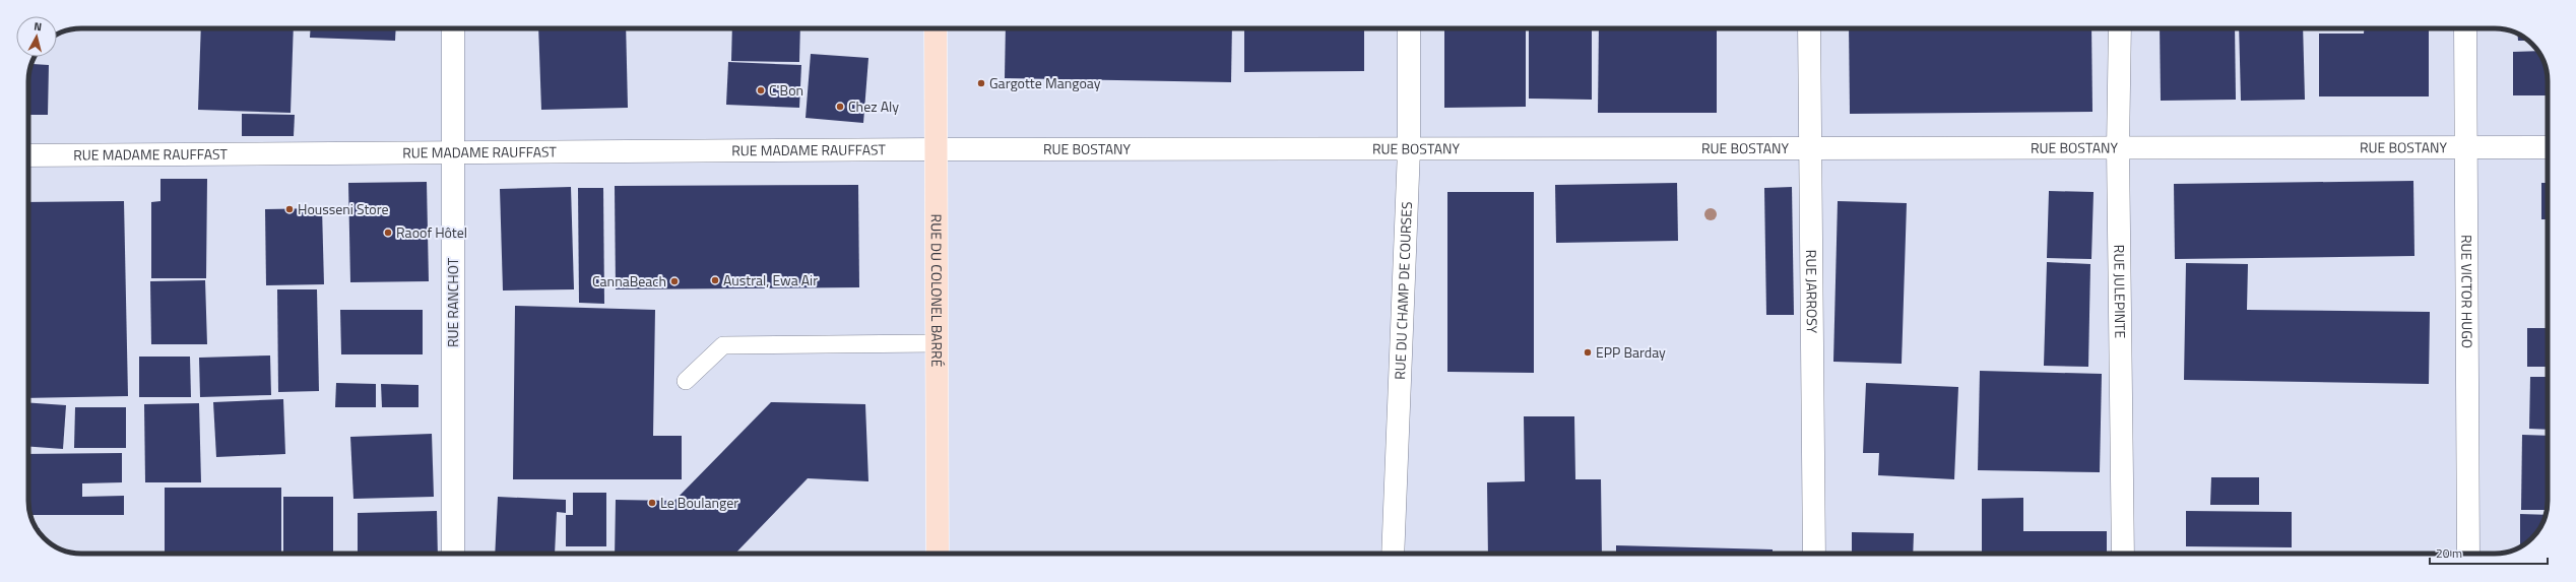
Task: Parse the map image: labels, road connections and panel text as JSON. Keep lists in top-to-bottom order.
{
  "streets": {
    "main road": ["RUE DU COLONEL BARRÉ"],
    "street": [
      "RUE BOSTANY",
      "RUE MADAME RAUFFAST",
      "RUE DU CHAMP DE COURSES",
      "RUE JARROSY",
      "RUE JULEPINTE",
      "RUE VICTOR HUGO",
      "RUE RANCHOT"
    ]
  },
  "crossings": [
    ["RUE BOSTANY", "RUE MADAME RAUFFAST"],
    ["RUE BOSTANY", "RUE DU COLONEL BARRÉ"],
    ["RUE BOSTANY", "RUE DU CHAMP DE COURSES"],
    ["RUE BOSTANY", "RUE JARROSY"],
    ["RUE BOSTANY", "RUE JULEPINTE"],
    ["RUE BOSTANY", "RUE VICTOR HUGO"],
    ["RUE MADAME RAUFFAST", "RUE DU COLONEL BARRÉ"],
    ["RUE MADAME RAUFFAST", "RUE RANCHOT"]
  ],
  "places": [
    "Gargotte Mangoay",
    "C'Bon",
    "Chez Aly",
    "Housseni Store",
    "Raoof Hôtel",
    "Austral, Ewa Air",
    "CannaBeach",
    "EPP Barday",
    "Le Boulanger"
  ],
  "scale_bar": "20 m",
  "north": "top"
}
